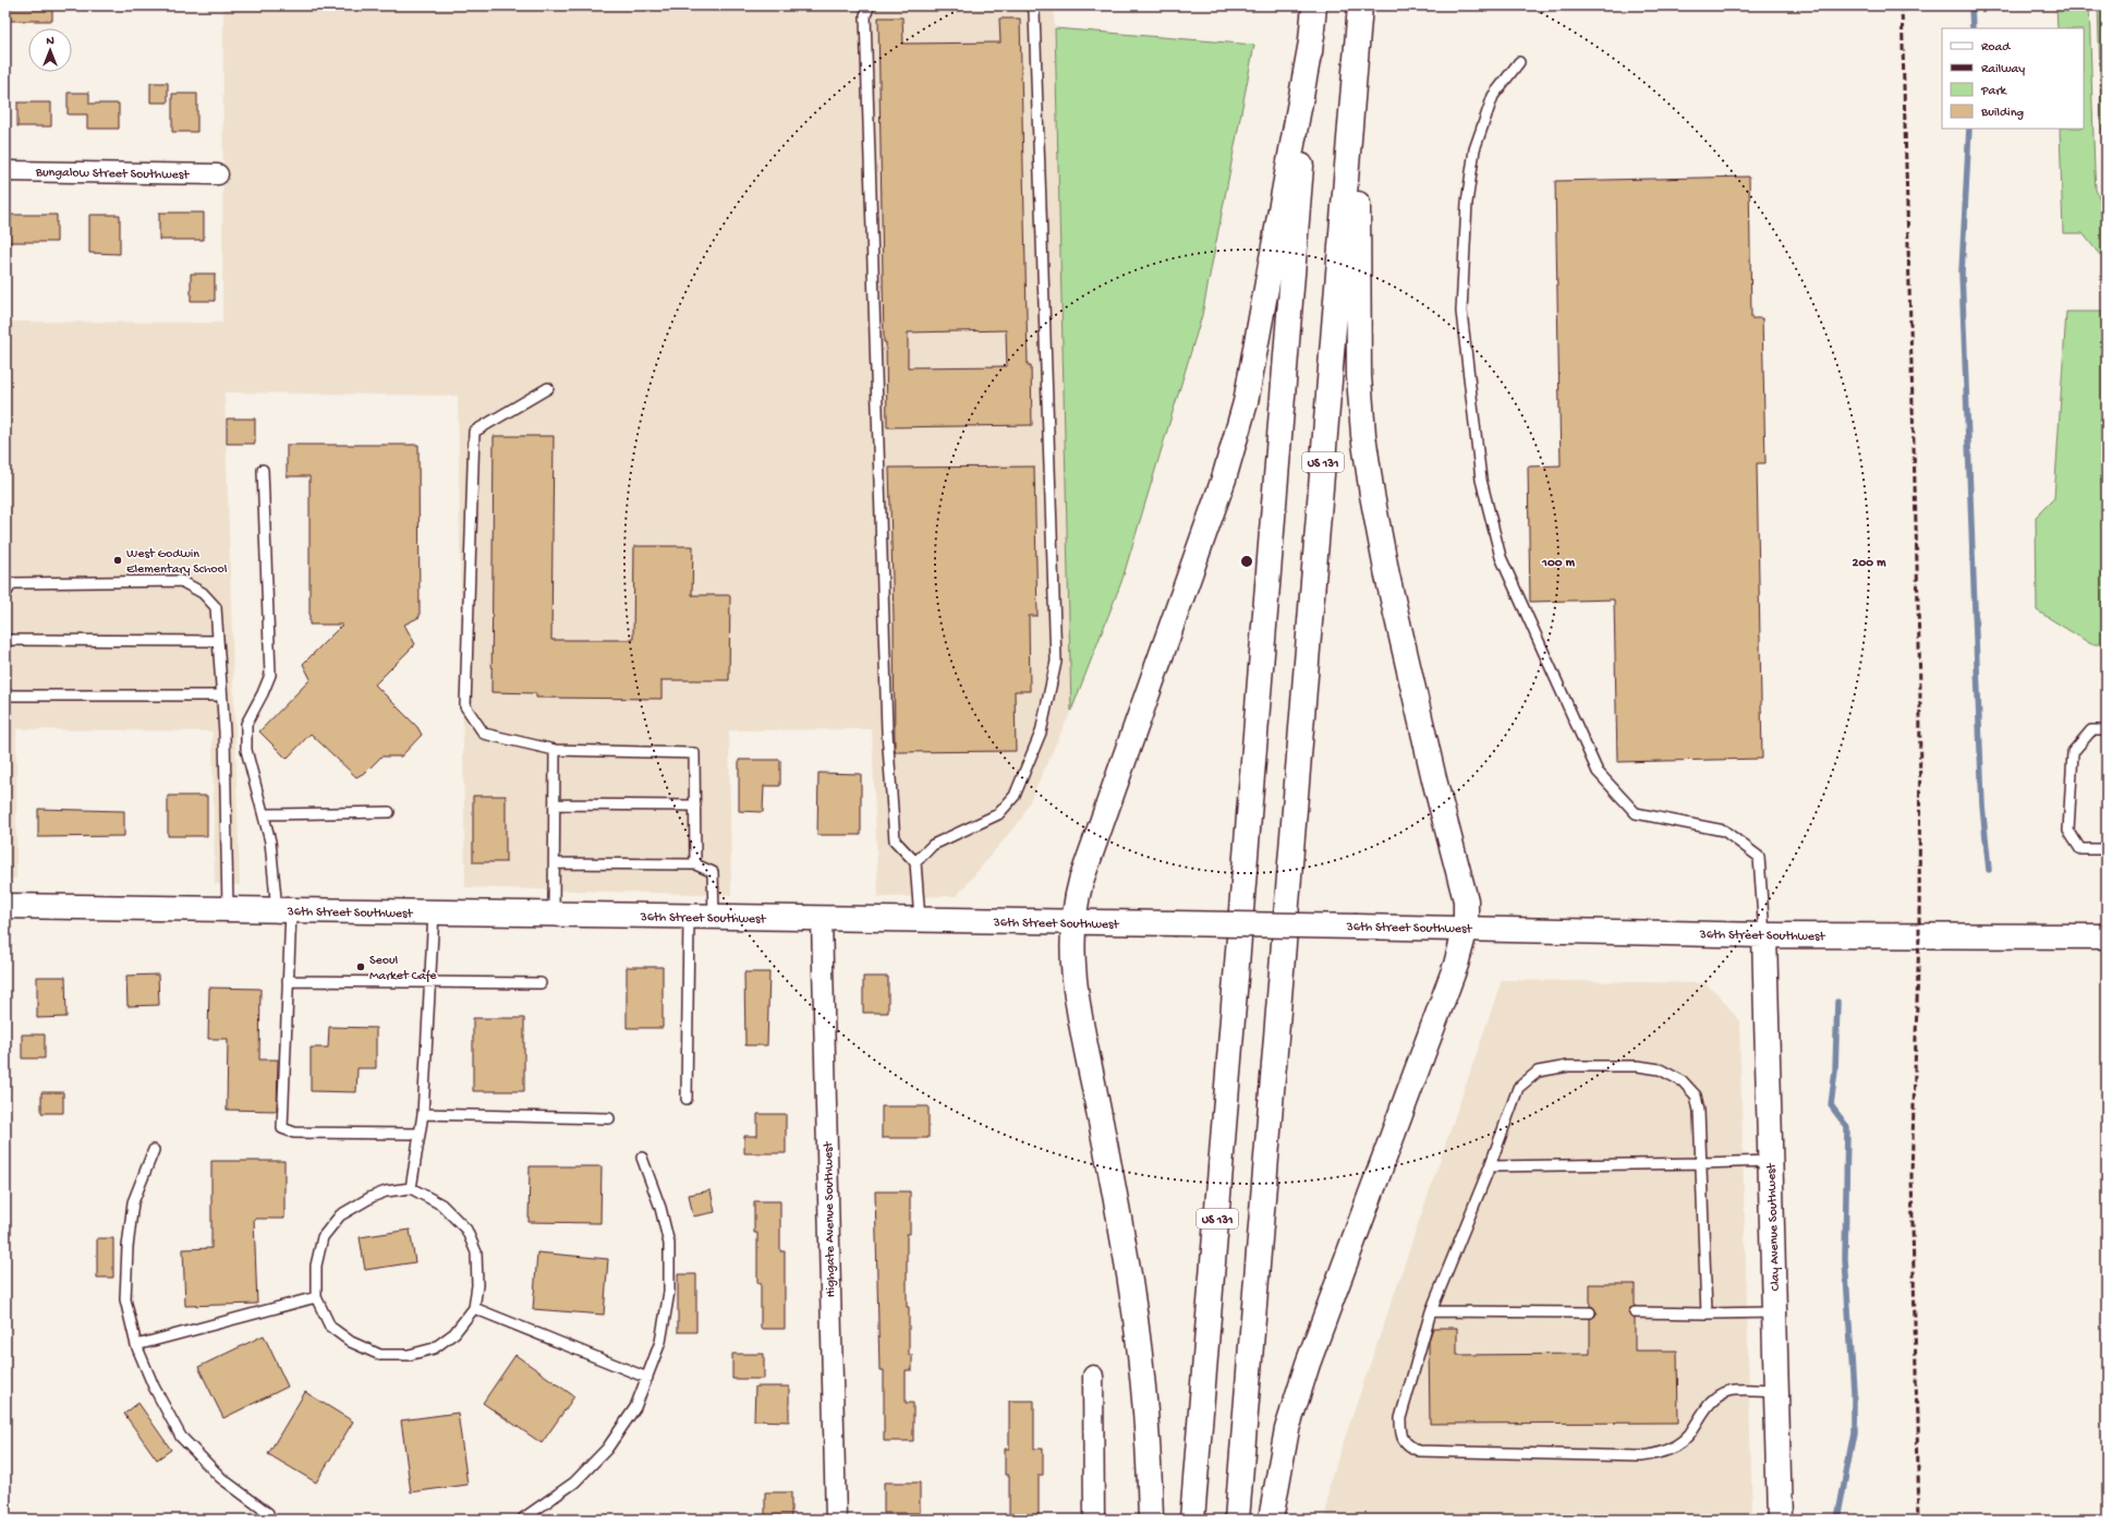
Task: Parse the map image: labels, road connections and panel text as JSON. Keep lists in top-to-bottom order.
{
  "streets": {
    "main road": ["US 131", "36th Street Southwest", "Clay Avenue Southwest"],
    "street": ["Bungalow Street Southwest", "Highgate Avenue Southwest"]
  },
  "crossings": [
    ["36th Street Southwest", "Highgate Avenue Southwest"],
    ["36th Street Southwest", "Clay Avenue Southwest"]
  ],
  "places": ["West Godwin Elementary School", "Seoul Market Cafe"],
  "legend": [
    "Road",
    "Railway",
    "Park",
    "Building"
  ],
  "north": "top",
  "rings": ["100 m", "200 m"]
}
